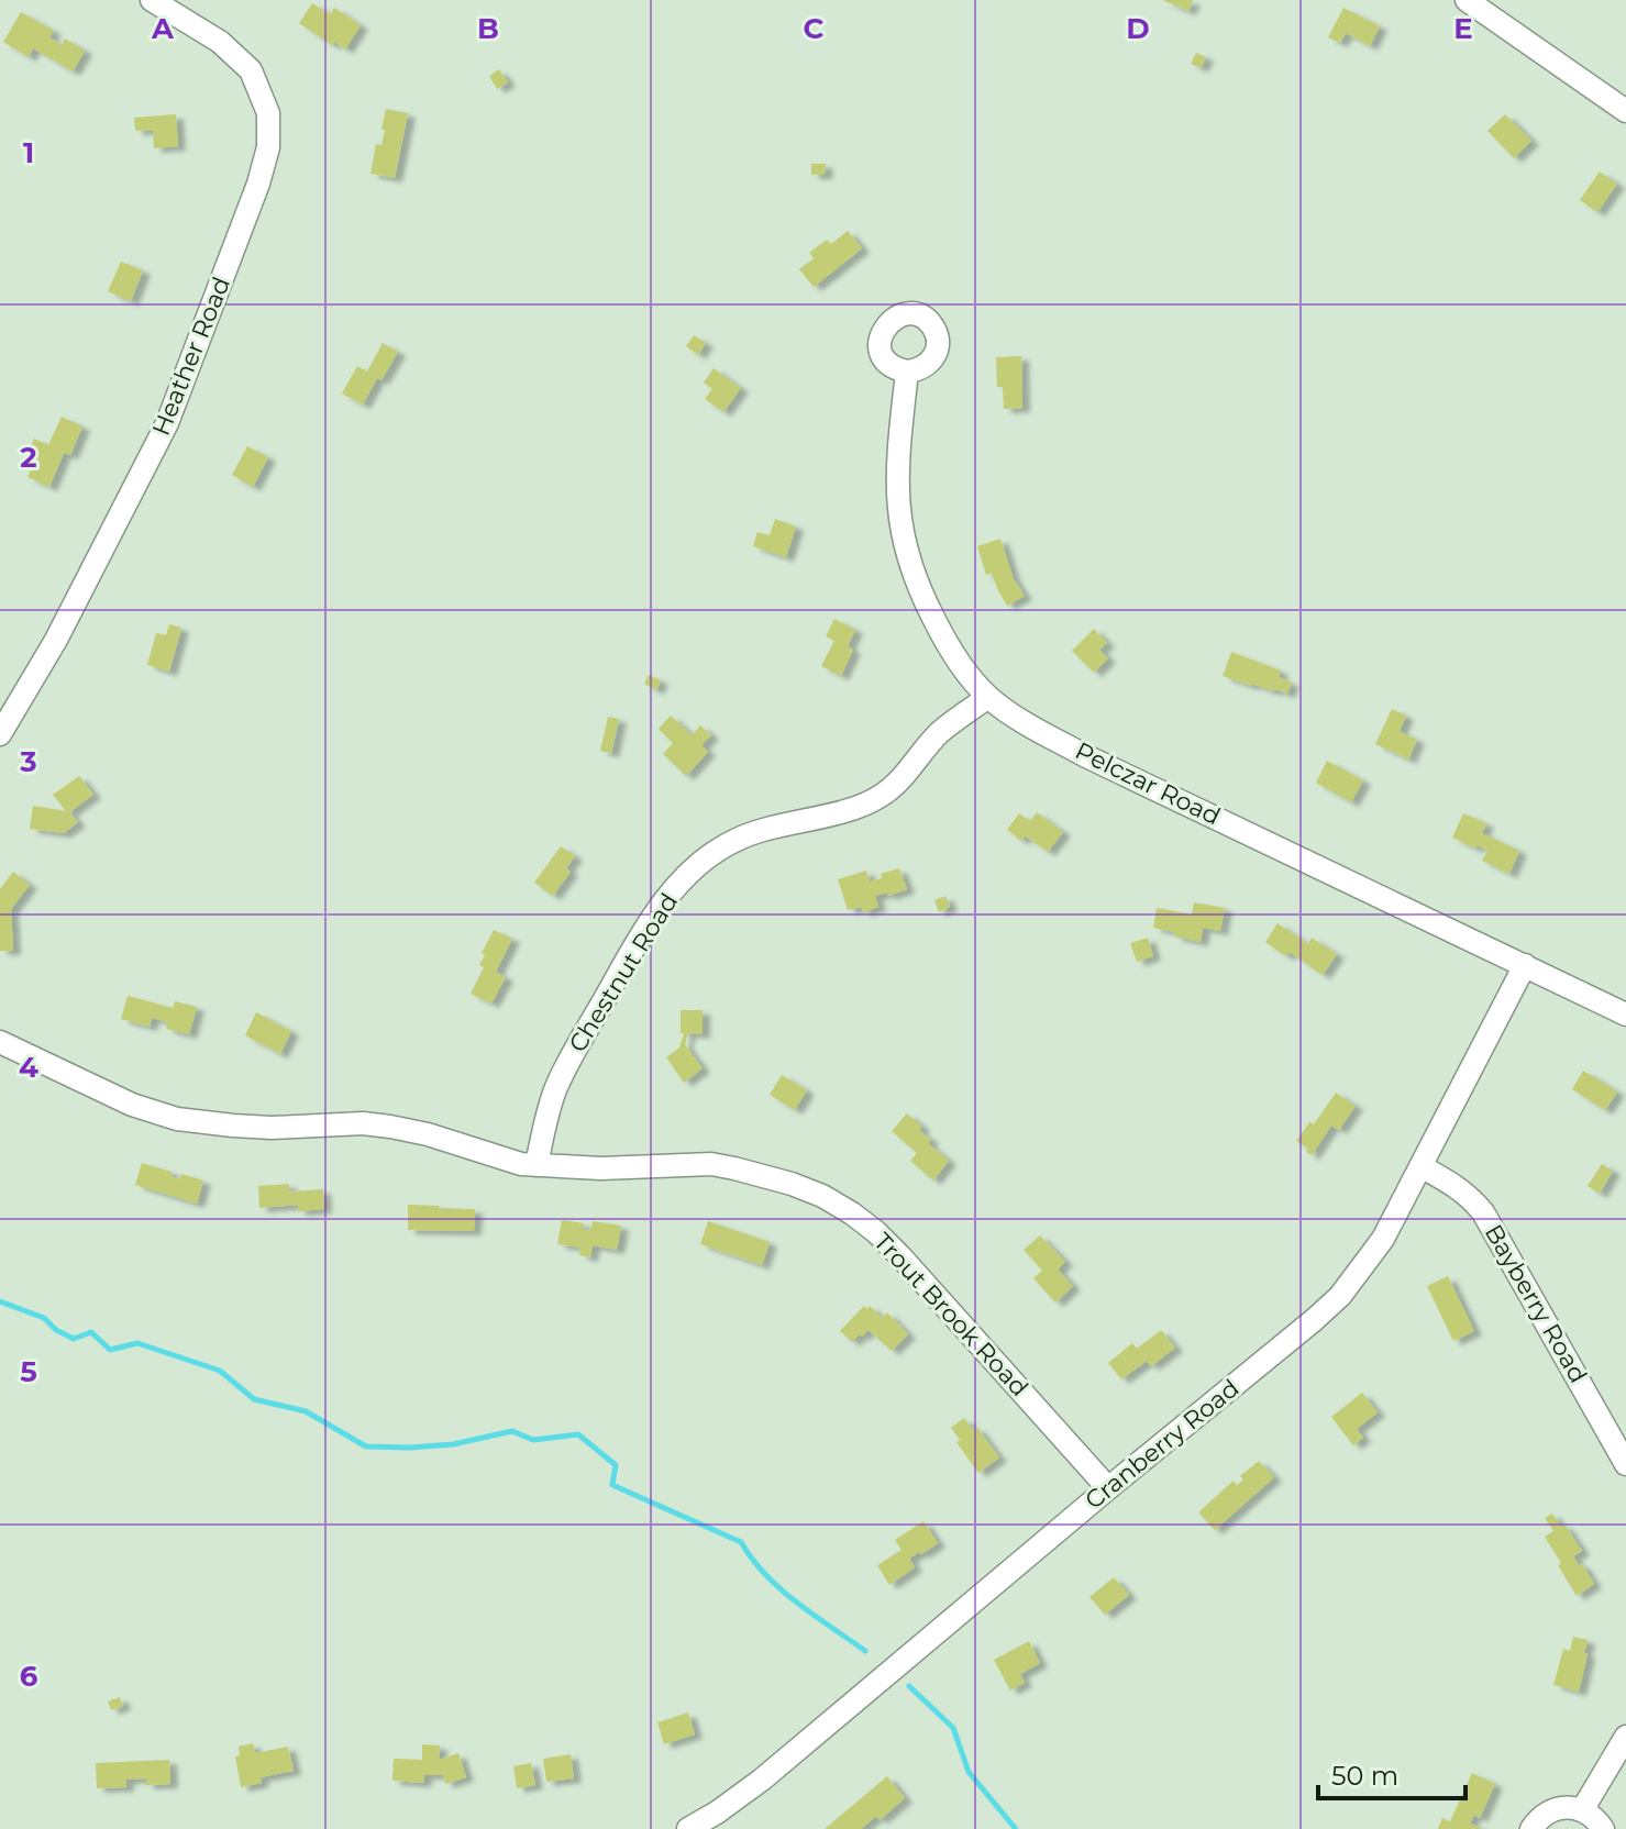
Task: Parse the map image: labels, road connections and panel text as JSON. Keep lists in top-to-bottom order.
{
  "streets": {
    "street": [
      "Heather Road",
      "Pelczar Road",
      "Chestnut Road",
      "Bayberry Road",
      "Trout Brook Road",
      "Cranberry Road"
    ]
  },
  "crossings": [
    ["Pelczar Road", "Chestnut Road"],
    ["Pelczar Road", "Cranberry Road"],
    ["Chestnut Road", "Trout Brook Road"],
    ["Bayberry Road", "Cranberry Road"],
    ["Trout Brook Road", "Cranberry Road"]
  ],
  "scale_bar": "50 m",
  "grid": {
    "columns": [
      "A",
      "B",
      "C",
      "D",
      "E"
    ],
    "rows": [
      "1",
      "2",
      "3",
      "4",
      "5",
      "6"
    ]
  }
}
